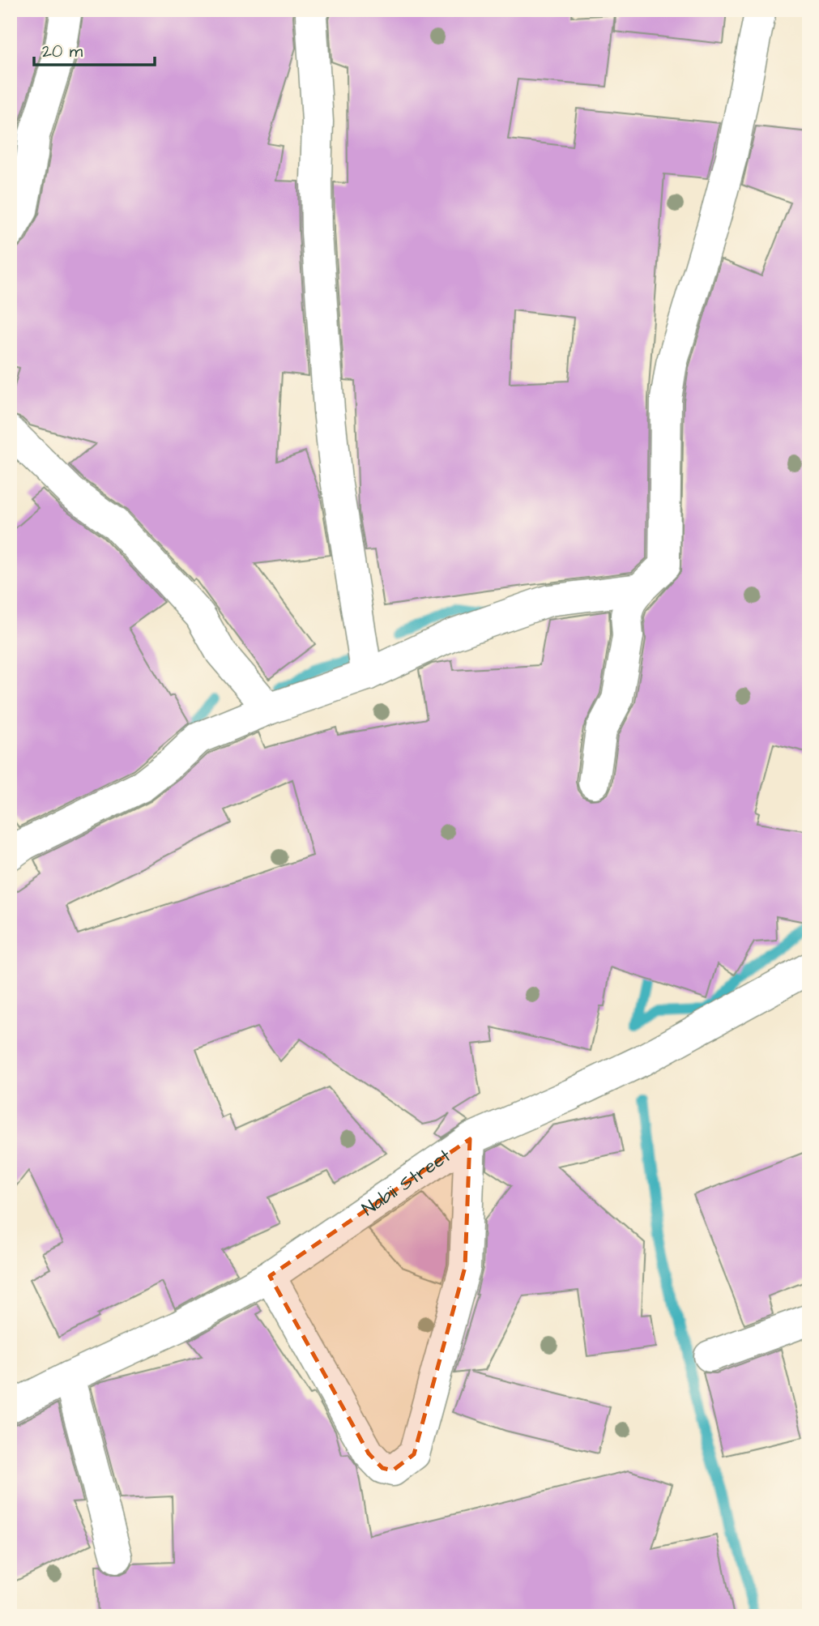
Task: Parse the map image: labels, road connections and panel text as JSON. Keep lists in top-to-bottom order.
{
  "streets": {
    "street": ["Nabii Street"]
  },
  "scale_bar": "20 m"
}
